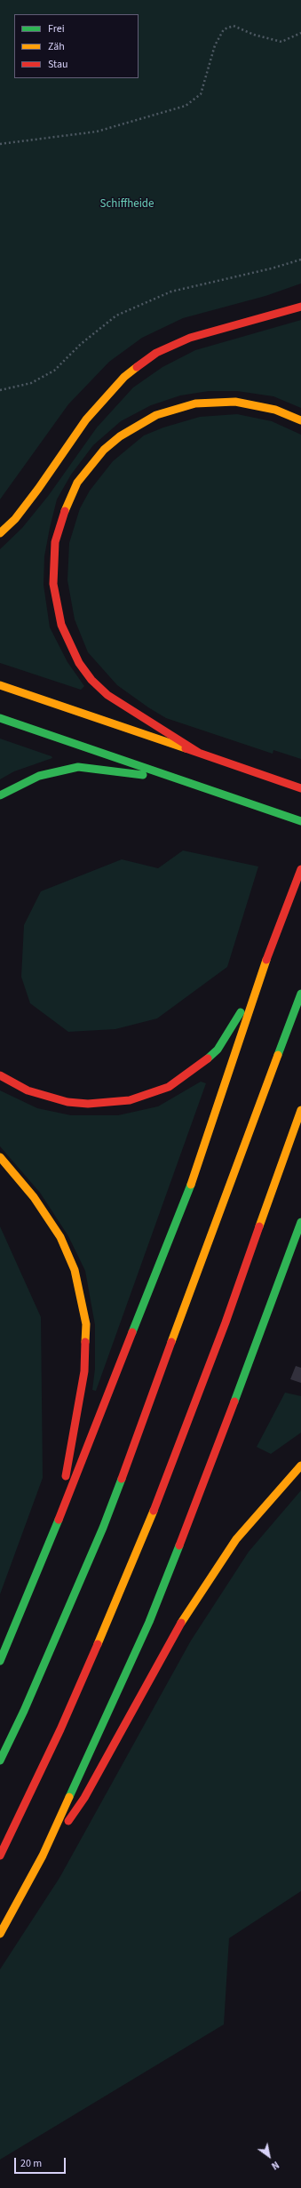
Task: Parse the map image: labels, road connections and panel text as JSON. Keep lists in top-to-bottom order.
{
  "parks": ["Schiffheide"],
  "legend": ["Frei", "Zäh", "Stau"],
  "scale_bar": "20 m",
  "north": "bottom right"
}
